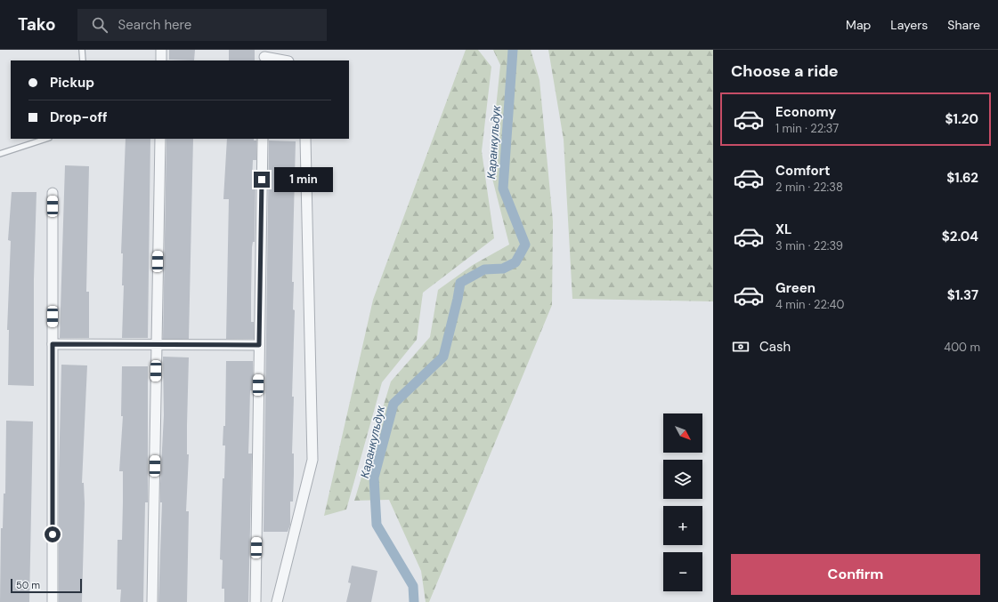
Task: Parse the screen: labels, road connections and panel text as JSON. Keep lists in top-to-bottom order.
{
  "water": ["Каранкульдук"],
  "scale_bar": "50 m",
  "north": "bottom right",
  "page": {
    "header": "Tako",
    "search": "Search here",
    "nav": ["Map", "Layers", "Share"],
    "heading": "Choose a ride",
    "banner": ["Pickup", "Drop-off"],
    "list": [
      {
        "name": "Economy",
        "note": "1 min · 22:37",
        "value": "$1.20"
      },
      {
        "name": "Comfort",
        "note": "2 min · 22:38",
        "value": "$1.62"
      },
      {
        "name": "XL",
        "note": "3 min · 22:39",
        "value": "$2.04"
      },
      {
        "name": "Green",
        "note": "4 min · 22:40",
        "value": "$1.37"
      }
    ],
    "bubble": "1 min",
    "pay": ["Cash", "400 m"],
    "map_buttons": ["+", "−"],
    "buttons": "Confirm",
    "scale": "50 m"
  }
}
